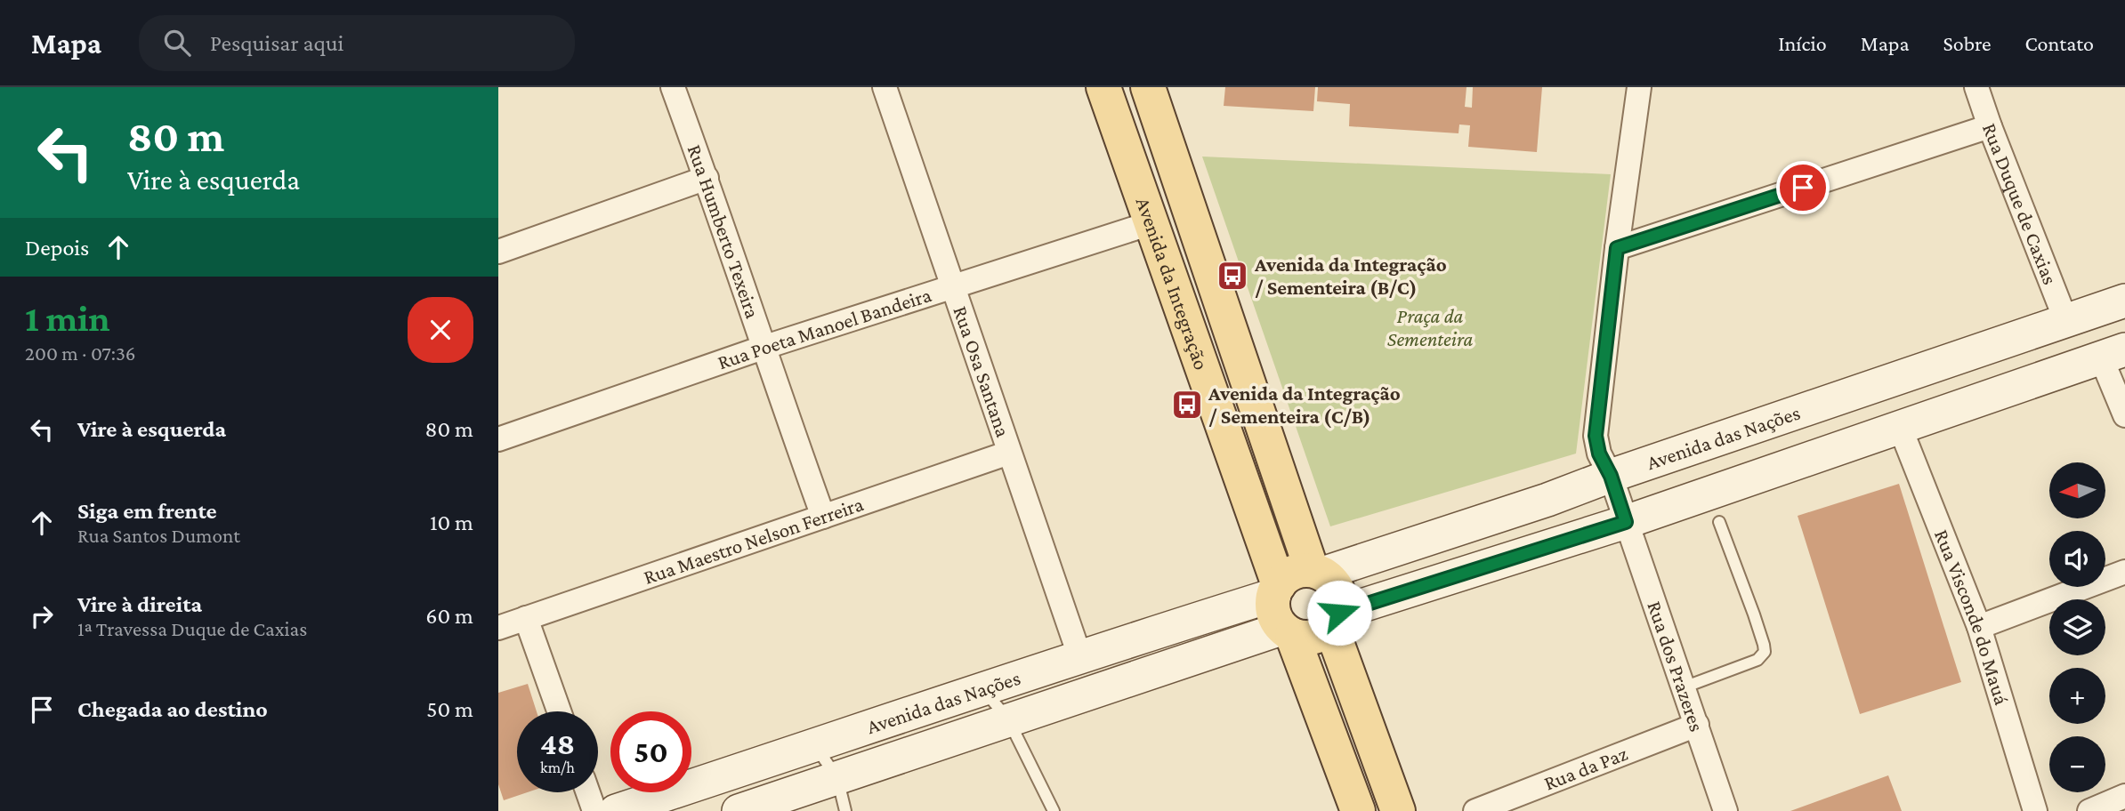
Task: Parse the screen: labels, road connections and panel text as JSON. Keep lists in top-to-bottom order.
{
  "streets": {
    "main road": ["Avenida da Integração", "Avenida das Nações"],
    "street": [
      "Rua Duque de Caxias",
      "Rua Humberto Texeira",
      "Rua Poeta Manoel Bandeira",
      "Rua Osa Santana",
      "Rua Maestro Nelson Ferreira",
      "Rua Visconde do Mauá",
      "Rua dos Prazeres",
      "Rua da Paz"
    ]
  },
  "crossings": [
    ["Rua Duque de Caxias", "Avenida das Nações"],
    ["Rua Humberto Texeira", "Rua Poeta Manoel Bandeira"],
    ["Rua Humberto Texeira", "Rua Maestro Nelson Ferreira"],
    ["Avenida da Integração", "Rua Poeta Manoel Bandeira"],
    ["Avenida da Integração", "Avenida das Nações"],
    ["Rua Poeta Manoel Bandeira", "Rua Osa Santana"],
    ["Rua Osa Santana", "Avenida das Nações"],
    ["Rua Osa Santana", "Rua Maestro Nelson Ferreira"],
    ["Avenida das Nações", "Rua dos Prazeres"],
    ["Rua dos Prazeres", "Rua da Paz"]
  ],
  "parks": ["Praça da Sementeira"],
  "places": {
    "bus stop": ["Avenida da Integração / Sementeira (B/C)", "Avenida da Integração / Sementeira (C/B)"]
  },
  "north": "left",
  "page": {
    "header": "Mapa",
    "search": "Pesquisar aqui",
    "nav": [
      "Início",
      "Mapa",
      "Sobre",
      "Contato"
    ],
    "turn": ["80 m", "Vire à esquerda"],
    "then": "Depois",
    "heading": ["1 min", "200 m · 07:36"],
    "list": [
      {
        "name": "Vire à esquerda",
        "value": "80 m"
      },
      {
        "name": "Siga em frente",
        "note": "Rua Santos Dumont",
        "value": "10 m"
      },
      {
        "name": "Vire à direita",
        "note": "1ª Travessa Duque de Caxias",
        "value": "60 m"
      },
      {
        "name": "Chegada ao destino",
        "value": "50 m"
      }
    ],
    "map_buttons": ["+", "−"],
    "speed": "48 km/h",
    "limit": "50"
  }
}
